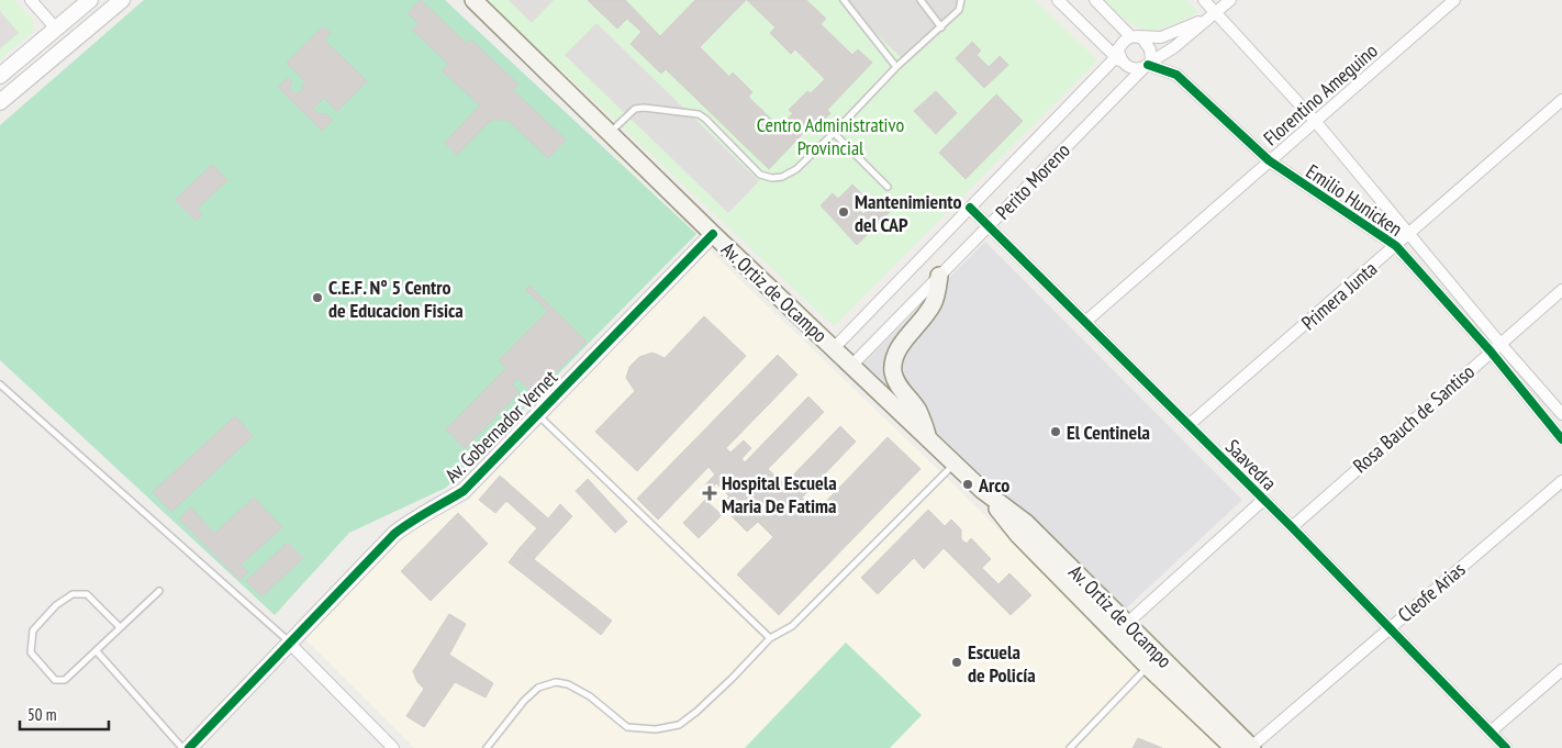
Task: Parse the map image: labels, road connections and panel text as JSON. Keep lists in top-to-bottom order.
{
  "streets": {
    "main road": ["Av. Ortiz de Ocampo"],
    "street": [
      "Florentino Ameguino",
      "Perito Moreno",
      "Emilio Hunicken",
      "Primera Junta",
      "Rosa Bauch de Santiso",
      "Av. Gobernador Vernet",
      "Saavedra",
      "Cleofe Arias"
    ]
  },
  "crossings": [
    ["Florentino Ameguino", "Emilio Hunicken"],
    ["Florentino Ameguino", "Saavedra"],
    ["Perito Moreno", "Emilio Hunicken"],
    ["Perito Moreno", "Av. Ortiz de Ocampo"],
    ["Perito Moreno", "Saavedra"],
    ["Emilio Hunicken", "Primera Junta"],
    ["Emilio Hunicken", "Rosa Bauch de Santiso"],
    ["Av. Ortiz de Ocampo", "Av. Gobernador Vernet"],
    ["Av. Ortiz de Ocampo", "Cleofe Arias"],
    ["Primera Junta", "Saavedra"],
    ["Rosa Bauch de Santiso", "Saavedra"],
    ["Saavedra", "Cleofe Arias"]
  ],
  "parks": ["Centro Administrativo Provincial"],
  "places": {
    "other": [
      "Mantenimiento del CAP",
      "C.E.F. N° 5 Centro de Educacion Fisica",
      "El Centinela",
      "Arco",
      "Escuela de Policía"
    ],
    "health": ["Hospital Escuela Maria De Fatima"]
  },
  "scale_bar": "50 m"
}
